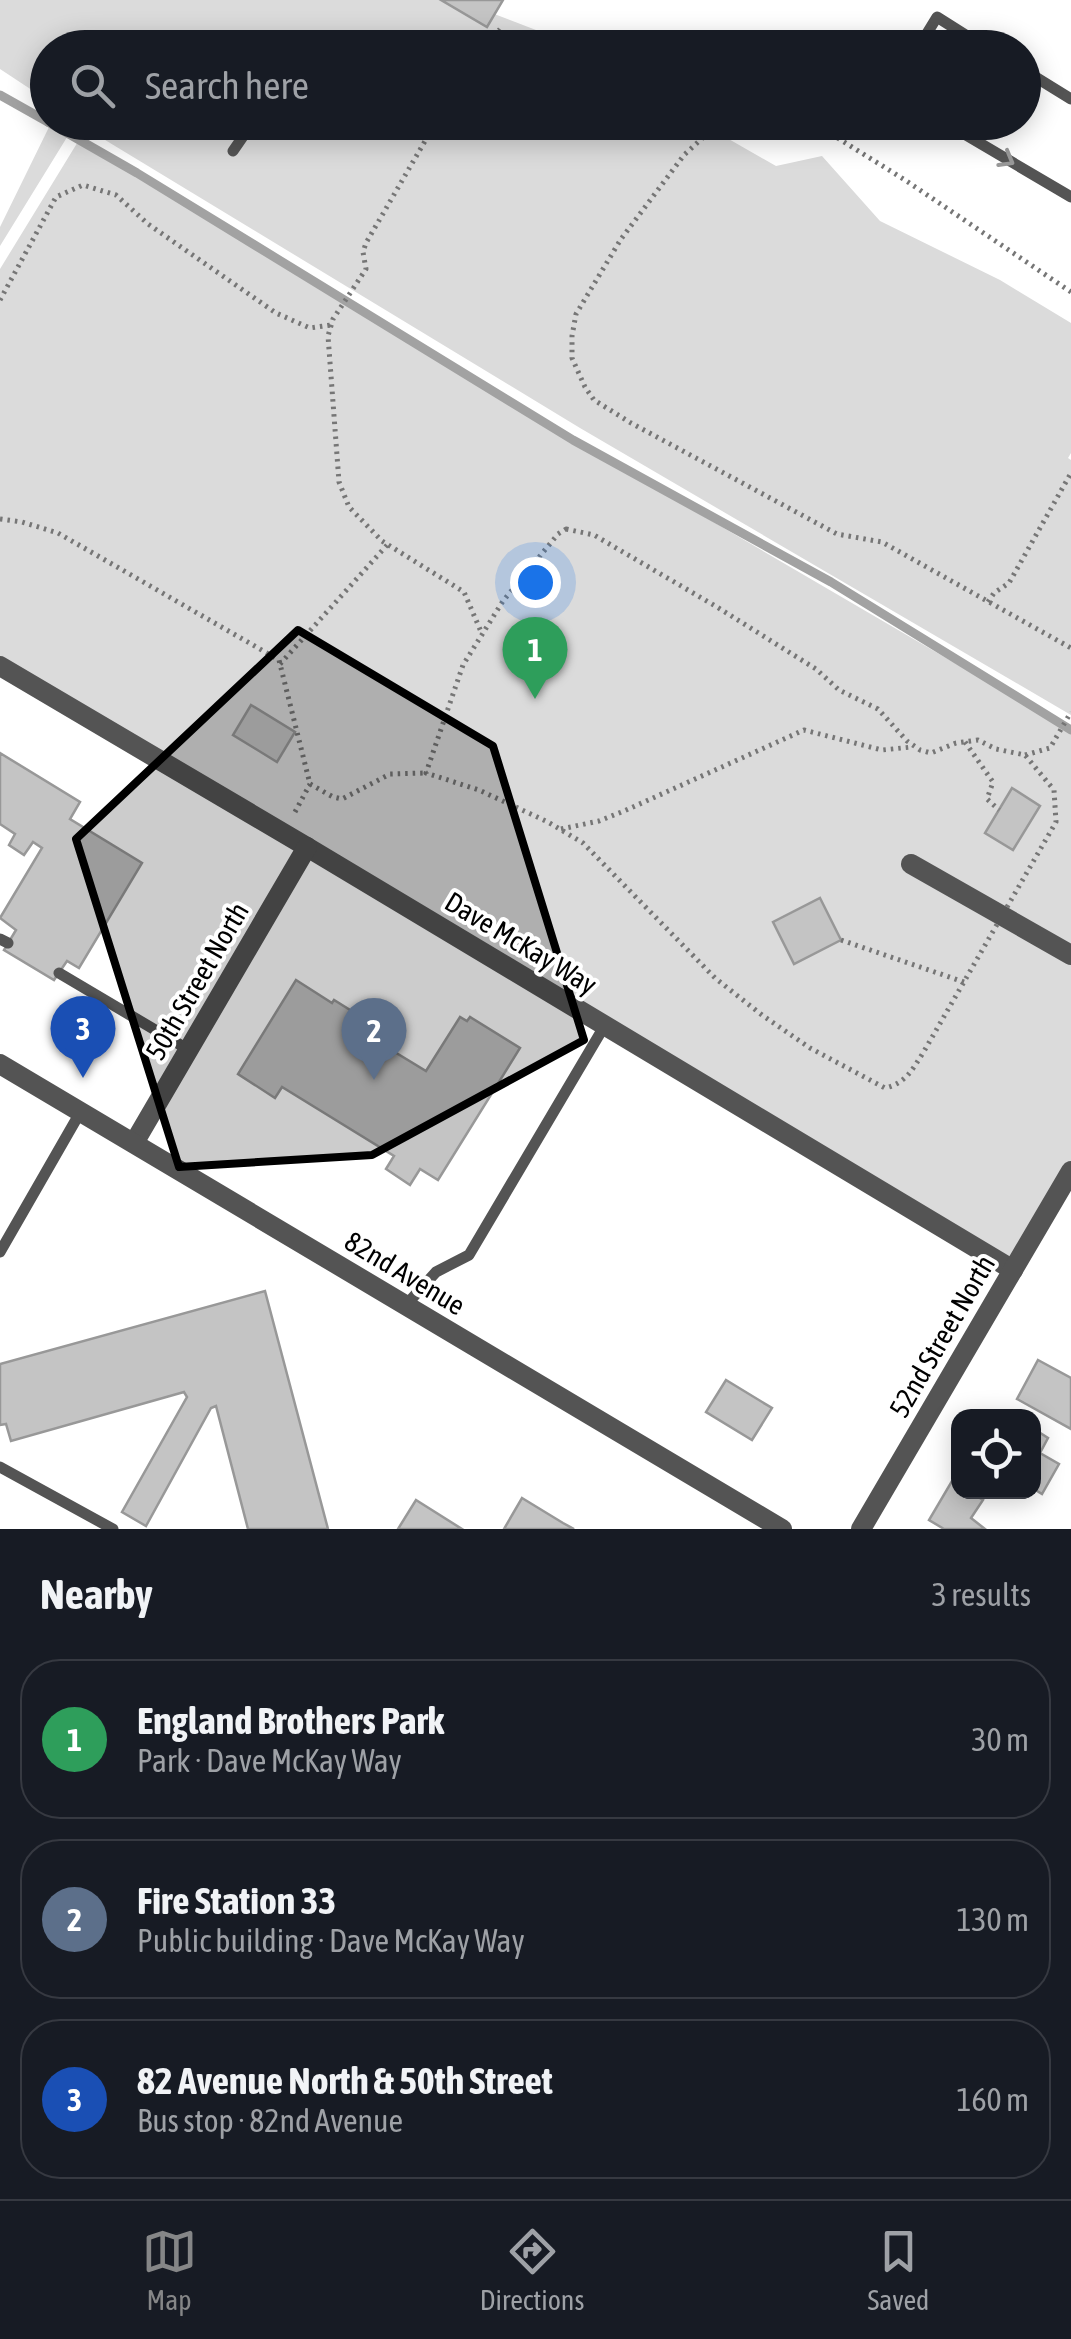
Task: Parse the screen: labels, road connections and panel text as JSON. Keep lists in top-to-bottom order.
{
  "streets": {
    "street": [
      "Dave McKay Way",
      "50th Street North",
      "82nd Avenue",
      "52nd Street North"
    ]
  },
  "crossings": [
    ["Dave McKay Way", "50th Street North"],
    ["Dave McKay Way", "52nd Street North"],
    ["50th Street North", "82nd Avenue"]
  ],
  "page": {
    "search": "Search here",
    "pins": ["1", "3", "2"],
    "heading": ["Nearby", "3 results"],
    "list": [
      {
        "mark": "1",
        "name": "England Brothers Park",
        "note": "Park · Dave McKay Way",
        "value": "30 m"
      },
      {
        "mark": "2",
        "name": "Fire Station 33",
        "note": "Public building · Dave McKay Way",
        "value": "130 m"
      },
      {
        "mark": "3",
        "name": "82 Avenue North & 50th Street",
        "note": "Bus stop · 82nd Avenue",
        "value": "160 m"
      }
    ],
    "nav": ["Map", "Directions", "Saved"]
  }
}
